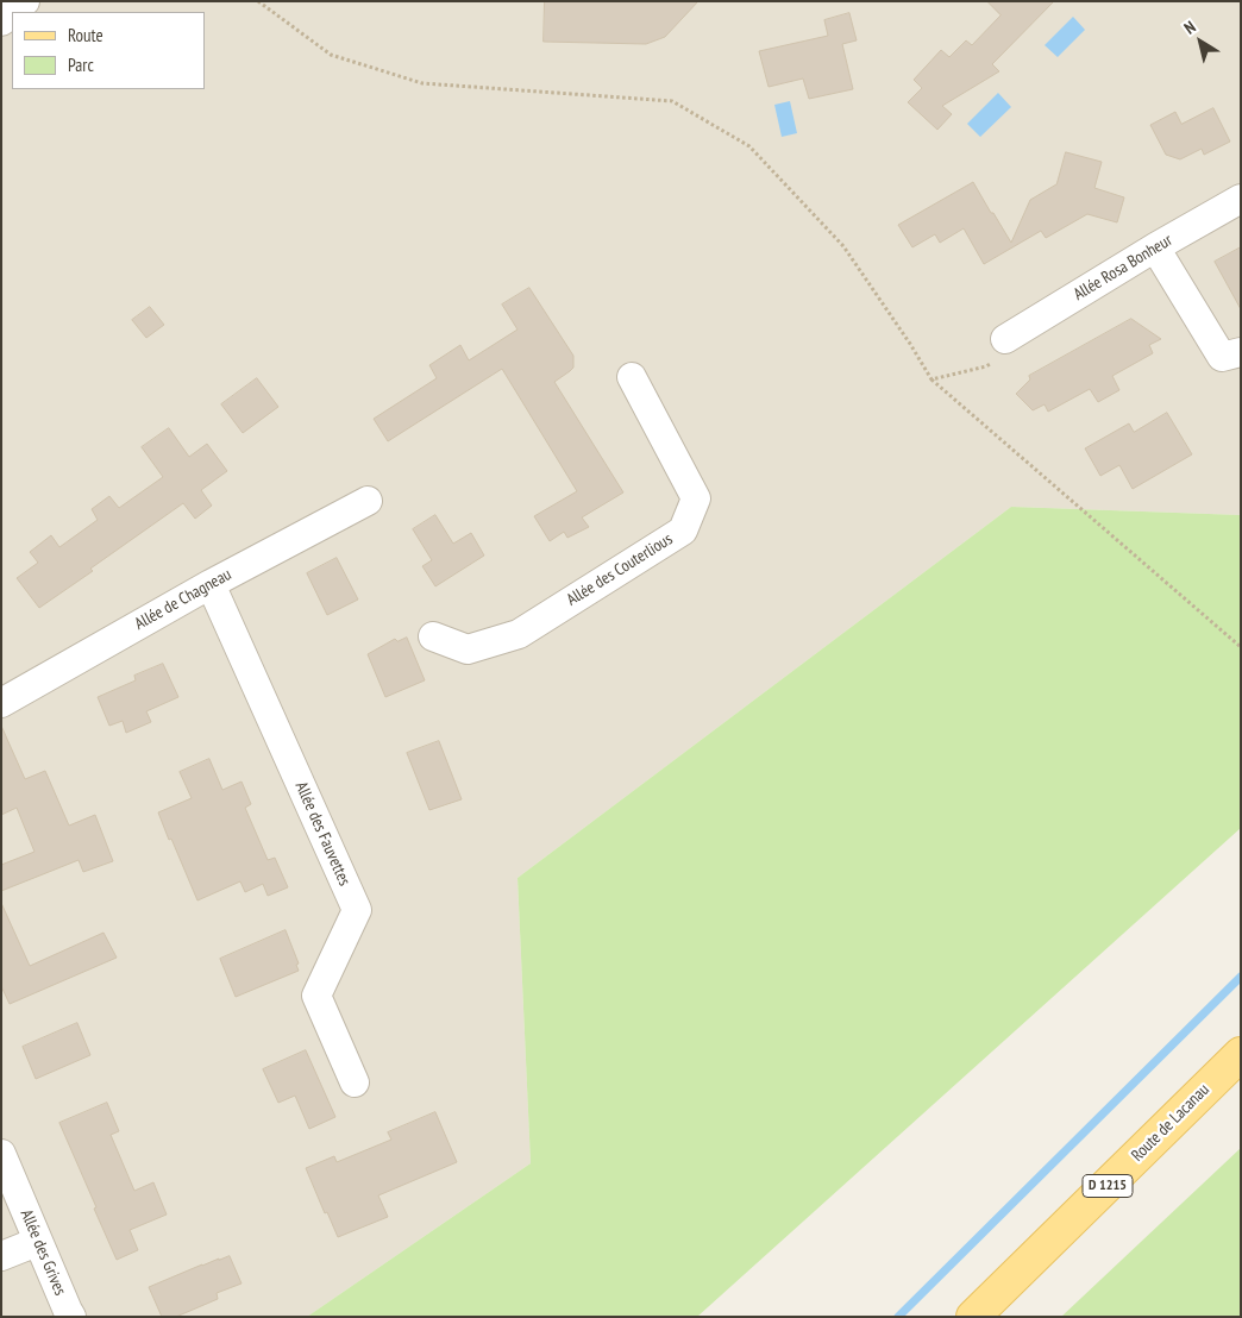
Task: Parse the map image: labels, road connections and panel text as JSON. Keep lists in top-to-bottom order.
{
  "streets": {
    "main road": ["Route de Lacanau", "D 1215"],
    "street": [
      "Allée Rosa Bonheur",
      "Allée des Couterlious",
      "Allée de Chagneau",
      "Allée des Fauvettes",
      "Allée des Grives"
    ]
  },
  "crossings": [
    ["Allée de Chagneau", "Allée des Fauvettes"]
  ],
  "legend": ["Route", "Parc"],
  "north": "top left"
}
